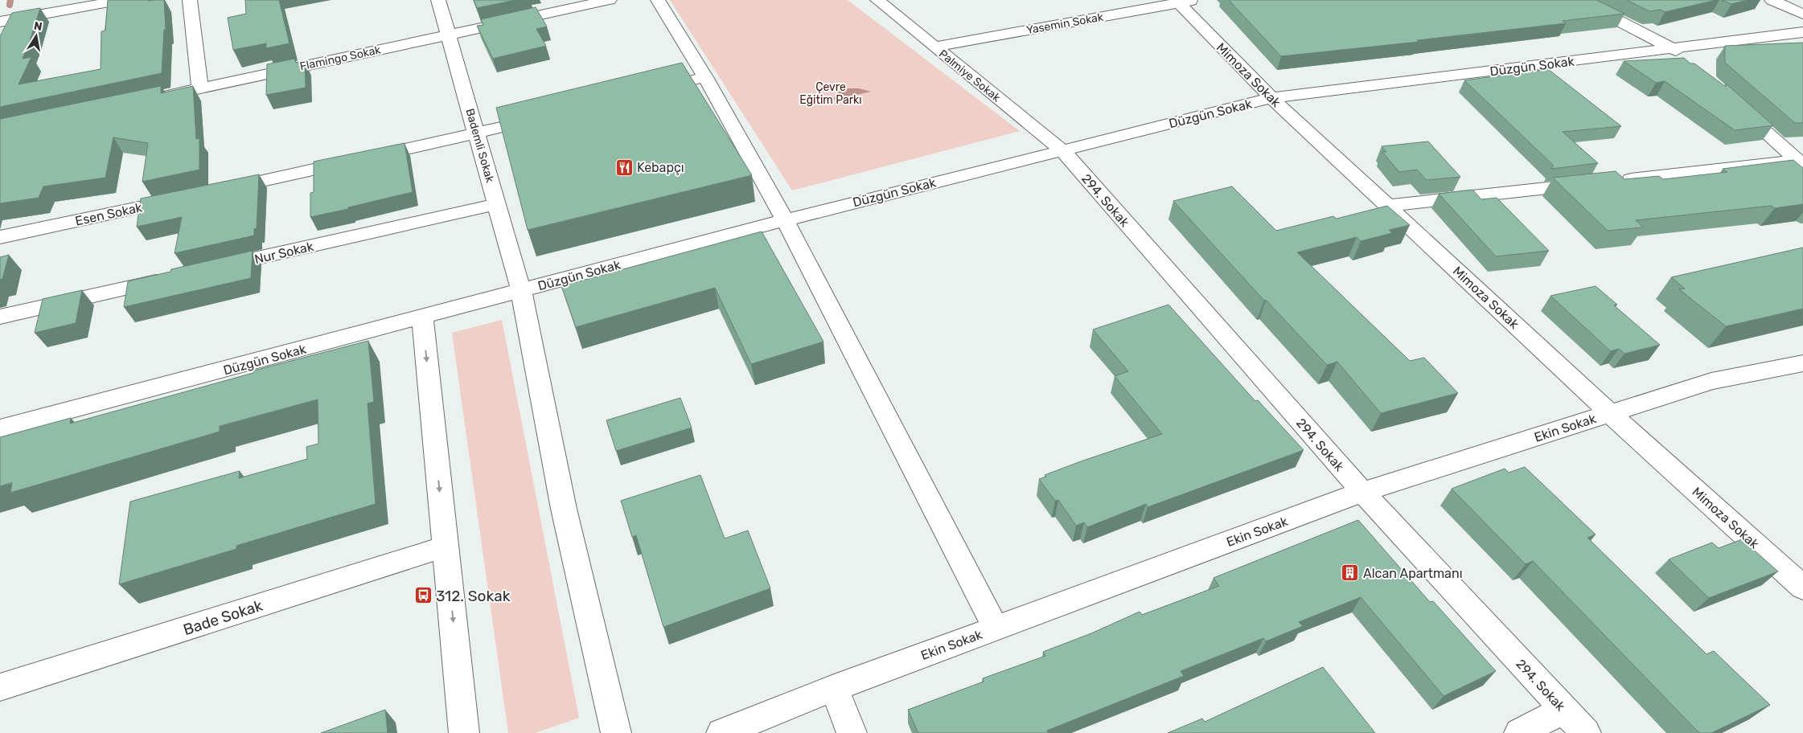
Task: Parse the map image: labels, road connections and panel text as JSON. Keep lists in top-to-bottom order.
{
  "streets": {
    "street": [
      "Yasemin Sokak",
      "Flamingo Sokak",
      "Düzgün Sokak",
      "Mimoza Sokak",
      "Palmiye Sokak",
      "Bademli Sokak",
      "294. Sokak",
      "Esen Sokak",
      "Nur Sokak",
      "Ekin Sokak",
      "Bade Sokak"
    ]
  },
  "crossings": [
    ["Yasemin Sokak", "Mimoza Sokak"],
    ["Yasemin Sokak", "Palmiye Sokak"],
    ["Flamingo Sokak", "Bademli Sokak"],
    ["Düzgün Sokak", "Mimoza Sokak"],
    ["Düzgün Sokak", "Palmiye Sokak"],
    ["Düzgün Sokak", "Bademli Sokak"],
    ["Düzgün Sokak", "294. Sokak"],
    ["Mimoza Sokak", "Ekin Sokak"],
    ["Palmiye Sokak", "294. Sokak"],
    ["Bademli Sokak", "Nur Sokak"],
    ["294. Sokak", "Ekin Sokak"]
  ],
  "parks": ["Çevre Eğitim Parkı"],
  "places": {
    "restaurant": ["Kebapçı"],
    "building": ["Alcan Apartmanı"],
    "bus stop": ["312. Sokak"]
  },
  "north": "top"
}
